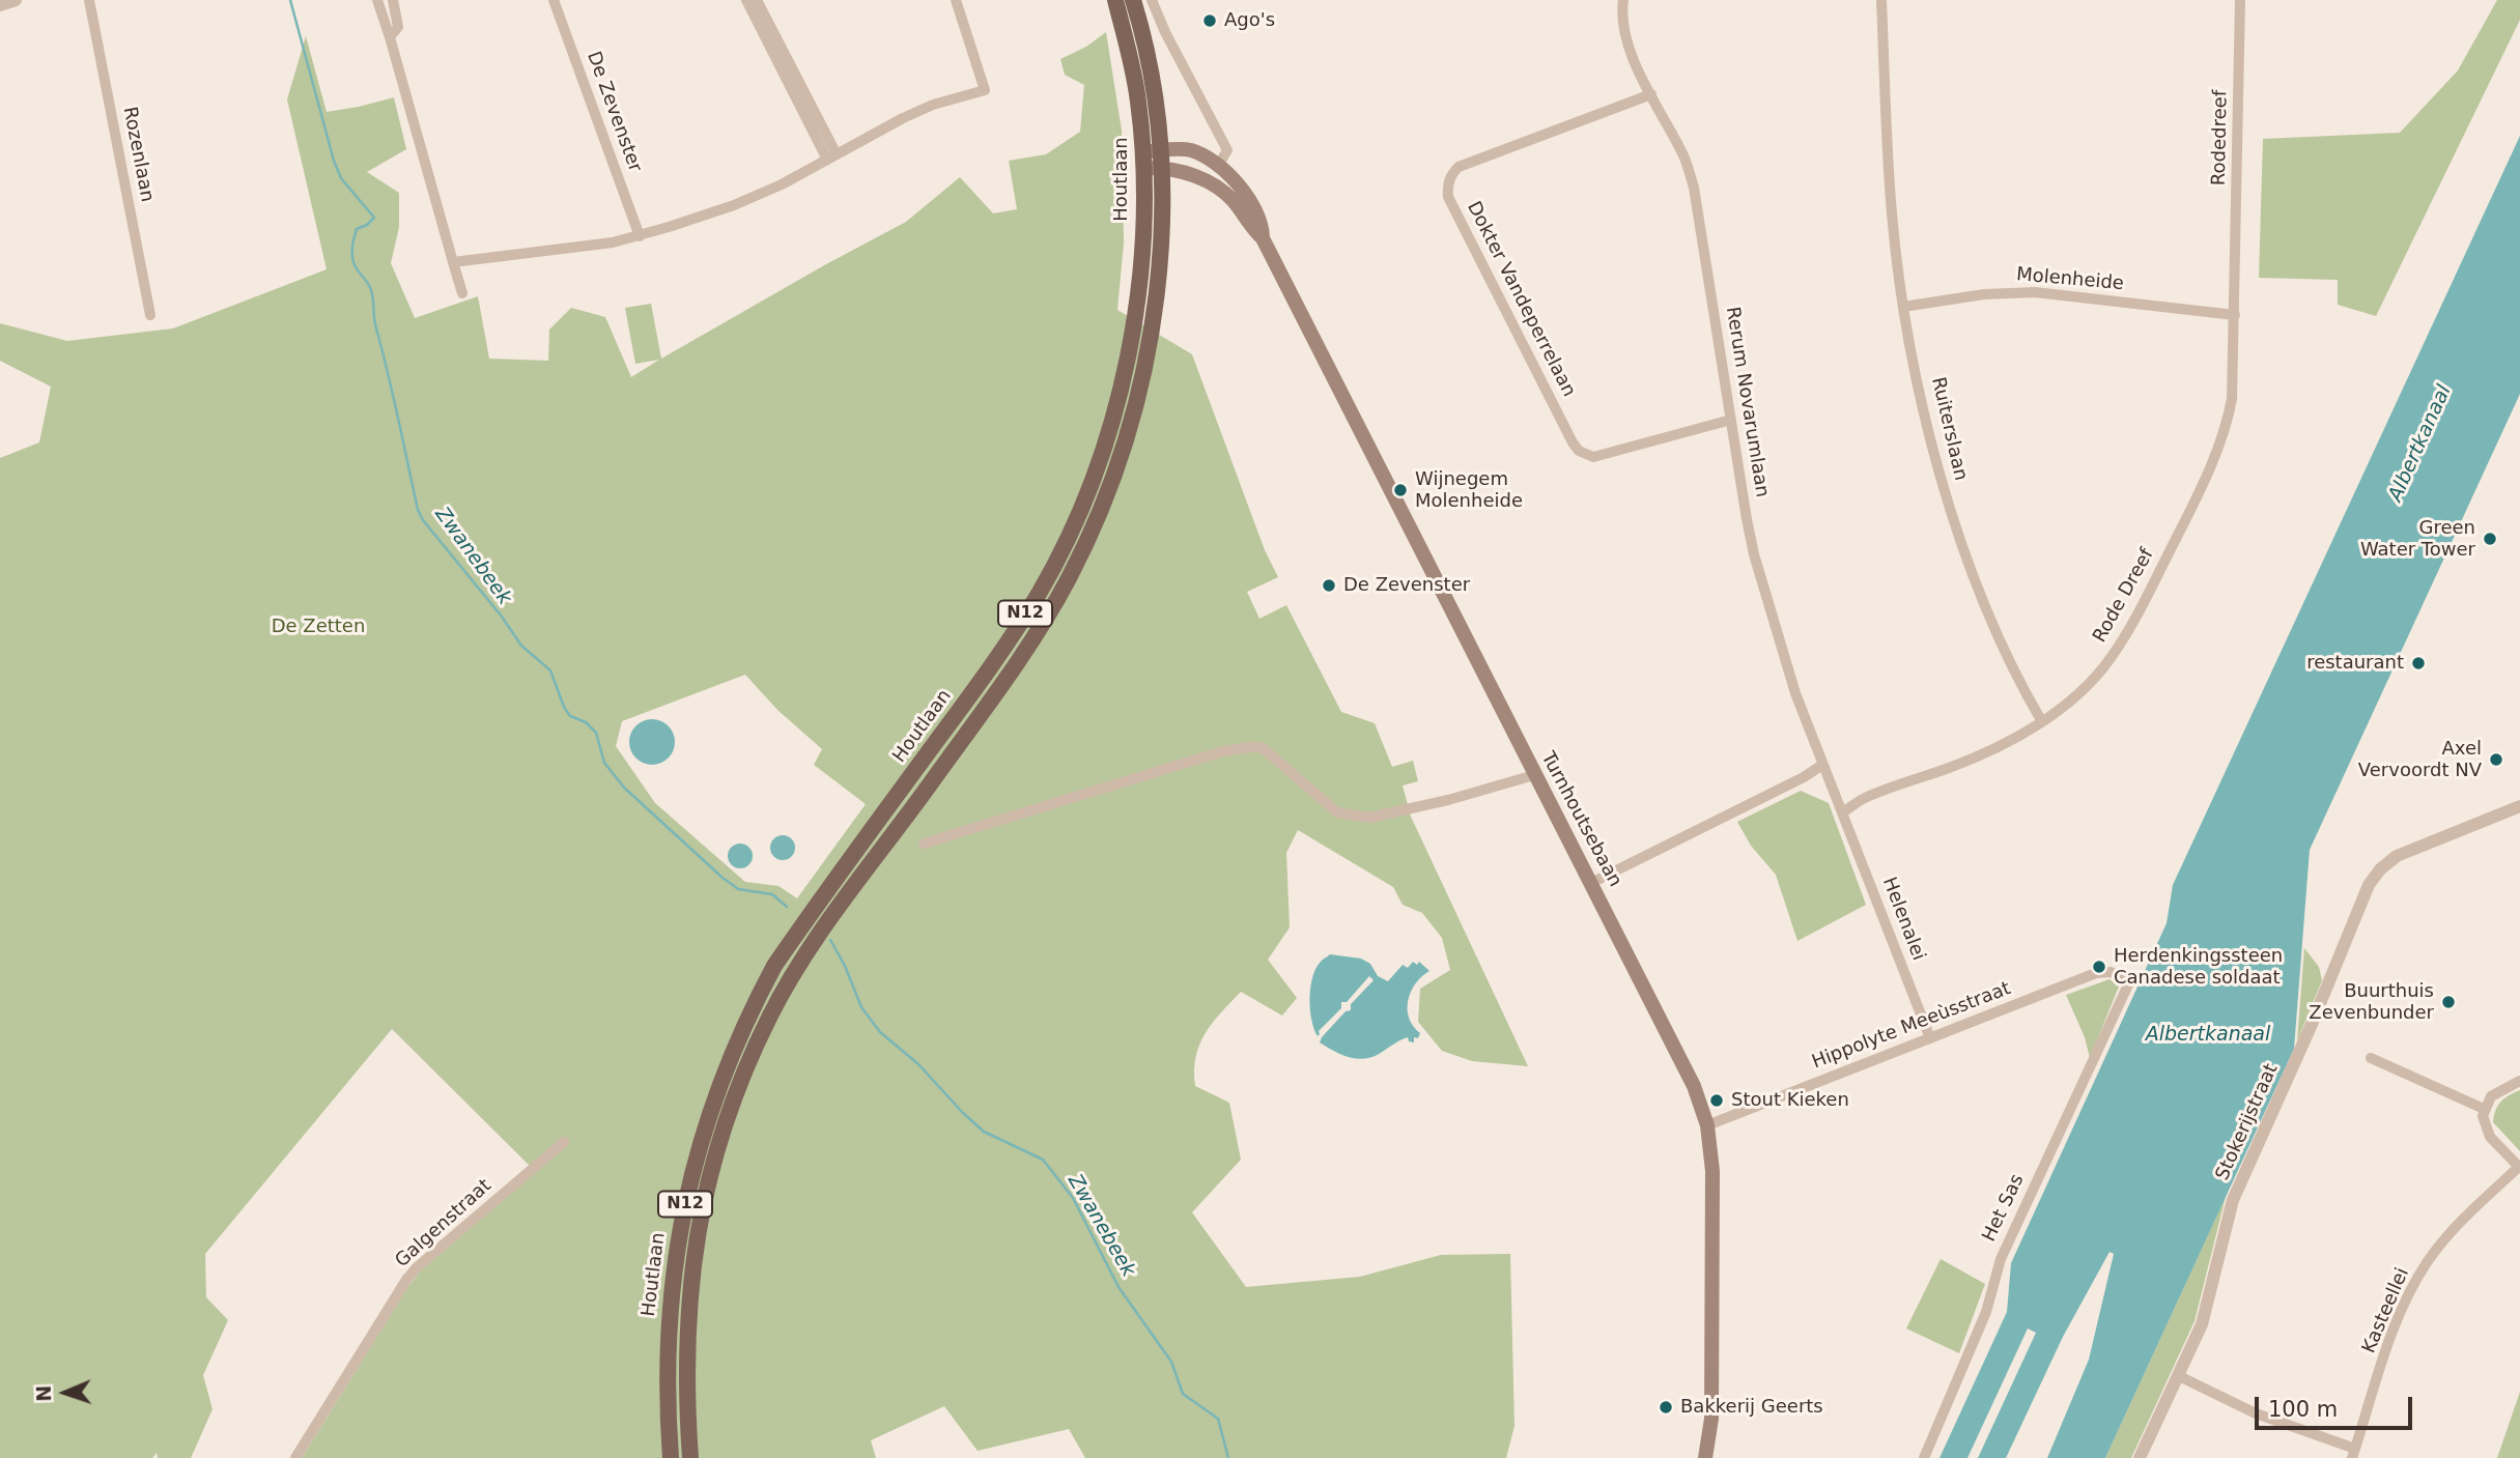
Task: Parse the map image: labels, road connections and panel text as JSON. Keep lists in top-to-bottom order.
{
  "streets": {
    "main road": ["Houtlaan", "N12", "Turnhoutsebaan"],
    "street": [
      "De Zevenster",
      "Rodedreef",
      "Rozenlaan",
      "Molenheide",
      "Dokter Vandeperrelaan",
      "Rerum Novarumlaan",
      "Ruiterslaan",
      "Rode Dreef",
      "Helenalei",
      "Hippolyte Meeùsstraat",
      "Stokerijstraat",
      "Het Sas",
      "Galgenstraat",
      "Kasteellei"
    ]
  },
  "crossings": [
    ["Rodedreef", "Rode Dreef"],
    ["Houtlaan", "Turnhoutsebaan"],
    ["Molenheide", "Ruiterslaan"],
    ["Molenheide", "Rode Dreef"],
    ["Dokter Vandeperrelaan", "Rerum Novarumlaan"],
    ["Rerum Novarumlaan", "Rode Dreef"],
    ["Rerum Novarumlaan", "Helenalei"],
    ["Ruiterslaan", "Rode Dreef"],
    ["Rode Dreef", "Helenalei"],
    ["Turnhoutsebaan", "Hippolyte Meeùsstraat"],
    ["Helenalei", "Hippolyte Meeùsstraat"],
    ["Hippolyte Meeùsstraat", "Het Sas"]
  ],
  "water": ["Albertkanaal", "Zwanebeek"],
  "parks": ["De Zetten"],
  "places": [
    "Ago's",
    "Wijnegem Molenheide",
    "Green Water Tower",
    "De Zevenster",
    "restaurant",
    "Axel Vervoordt NV",
    "Herdenkingssteen Canadese soldaat",
    "Buurthuis Zevenbunder",
    "Stout Kieken",
    "Bakkerij Geerts"
  ],
  "scale_bar": "100 m",
  "north": "left"
}
